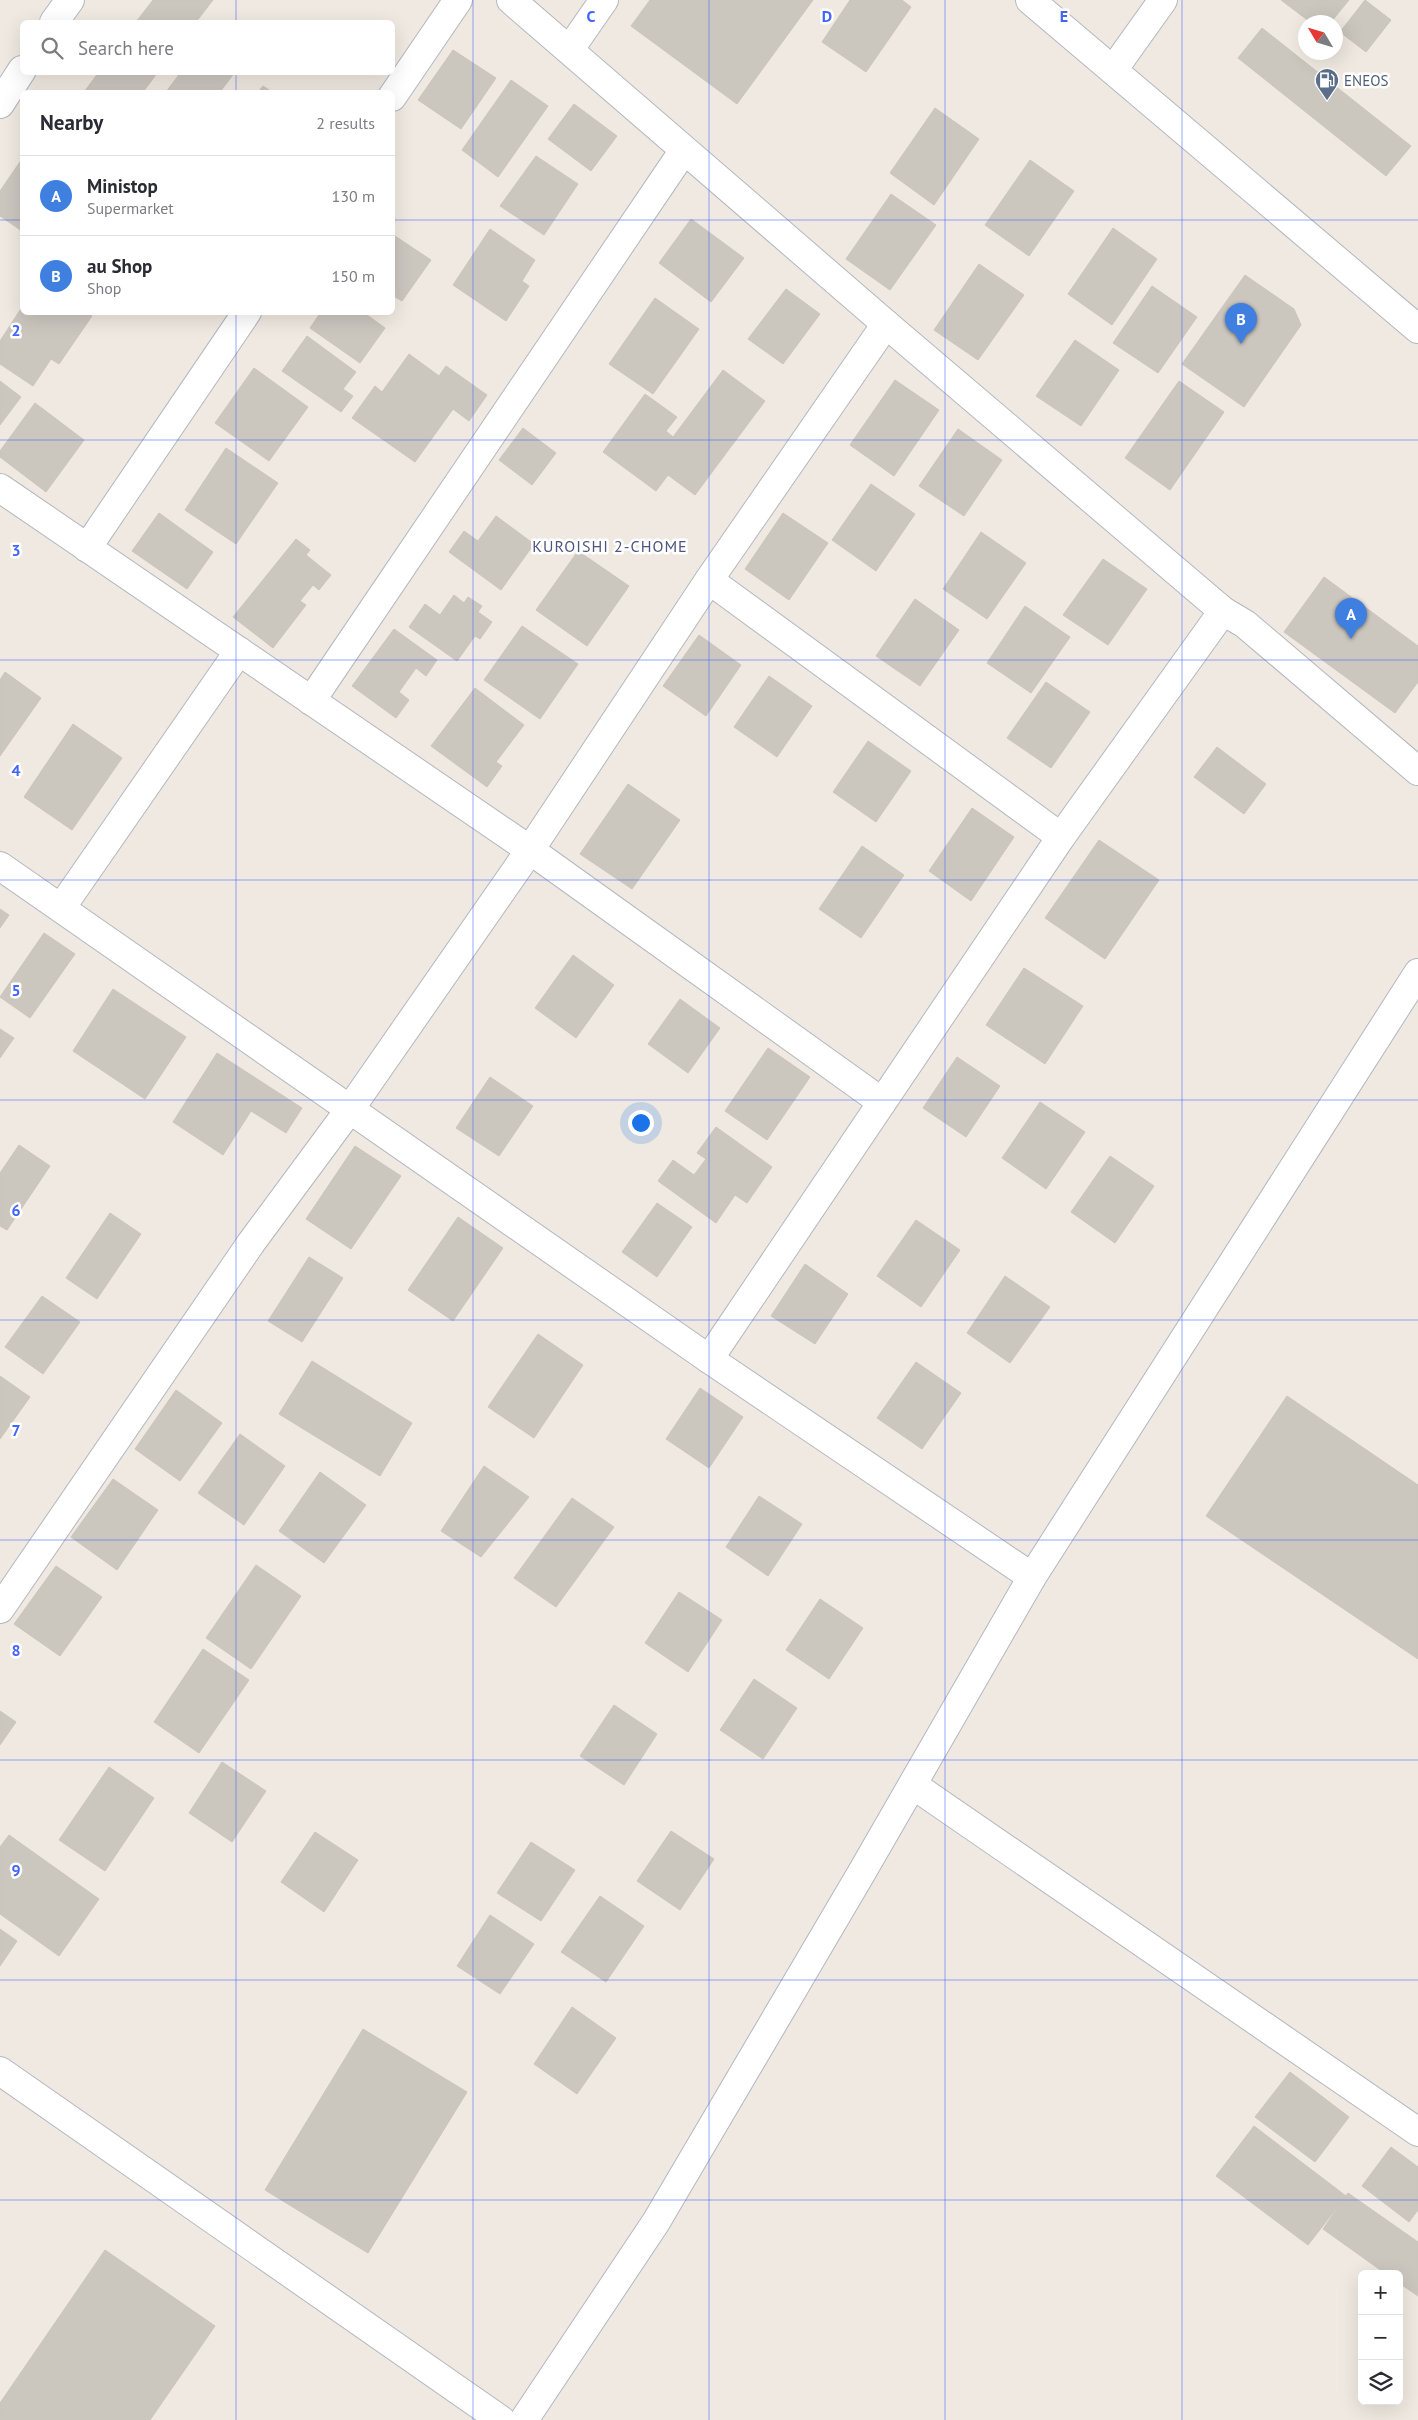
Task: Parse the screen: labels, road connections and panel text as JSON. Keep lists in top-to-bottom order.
{
  "districts": ["KUROISHI 2-CHOME"],
  "places": {
    "fuel station": ["ENEOS"]
  },
  "north": "top left",
  "page": {
    "search": "Search here",
    "heading": ["Nearby", "2 results"],
    "list": [
      {
        "mark": "A",
        "name": "Ministop",
        "note": "Supermarket",
        "value": "130 m"
      },
      {
        "mark": "B",
        "name": "au Shop",
        "note": "Shop",
        "value": "150 m"
      }
    ],
    "pins": ["B", "A"],
    "map_buttons": ["+", "−"]
  },
  "grid": {
    "columns": ["C", "D", "E"],
    "rows": [
      "2",
      "3",
      "4",
      "5",
      "6",
      "7",
      "8",
      "9"
    ]
  }
}
